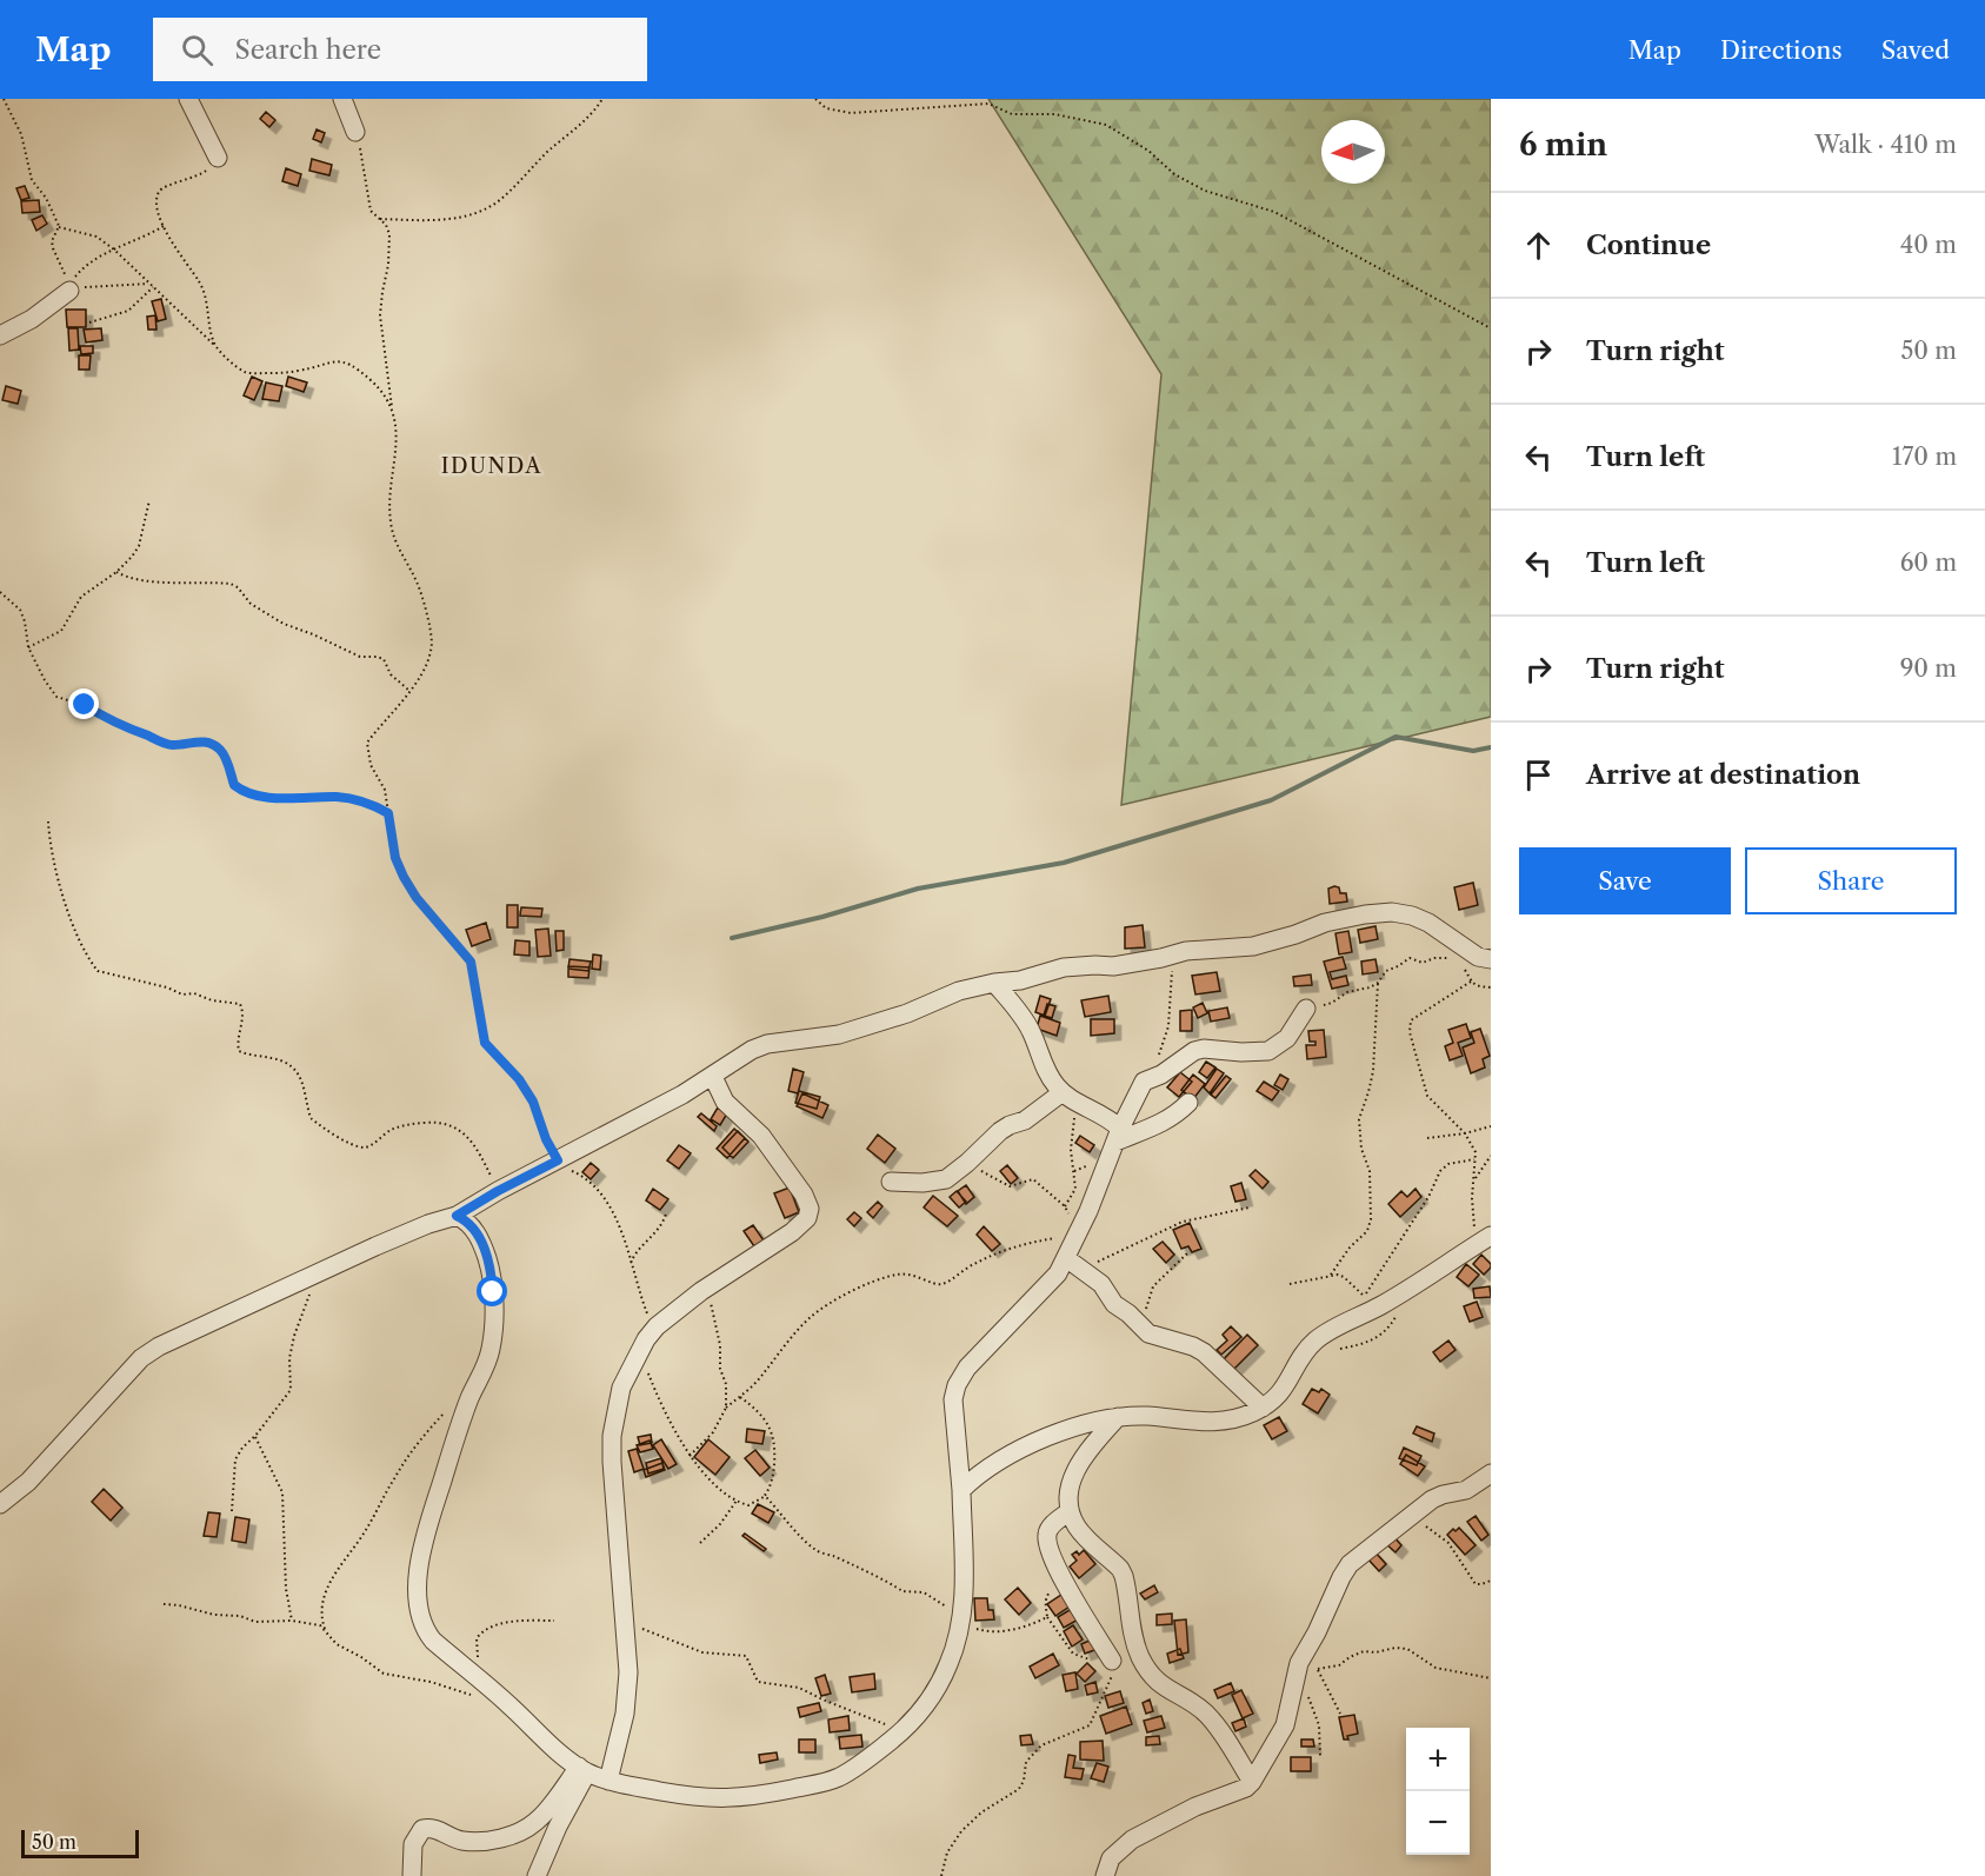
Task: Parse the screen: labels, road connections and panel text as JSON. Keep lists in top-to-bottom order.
{
  "districts": ["IDUNDA"],
  "scale_bar": "50 m",
  "north": "left",
  "page": {
    "header": "Map",
    "search": "Search here",
    "nav": ["Map", "Directions", "Saved"],
    "heading": ["6 min", "Walk · 410 m"],
    "list": [
      ["Continue", "40 m"],
      ["Turn right", "50 m"],
      ["Turn left", "170 m"],
      ["Turn left", "60 m"],
      ["Turn right", "90 m"],
      "Arrive at destination"
    ],
    "buttons": ["Save", "Share"],
    "map_buttons": ["+", "−"],
    "scale": "50 m"
  }
}
